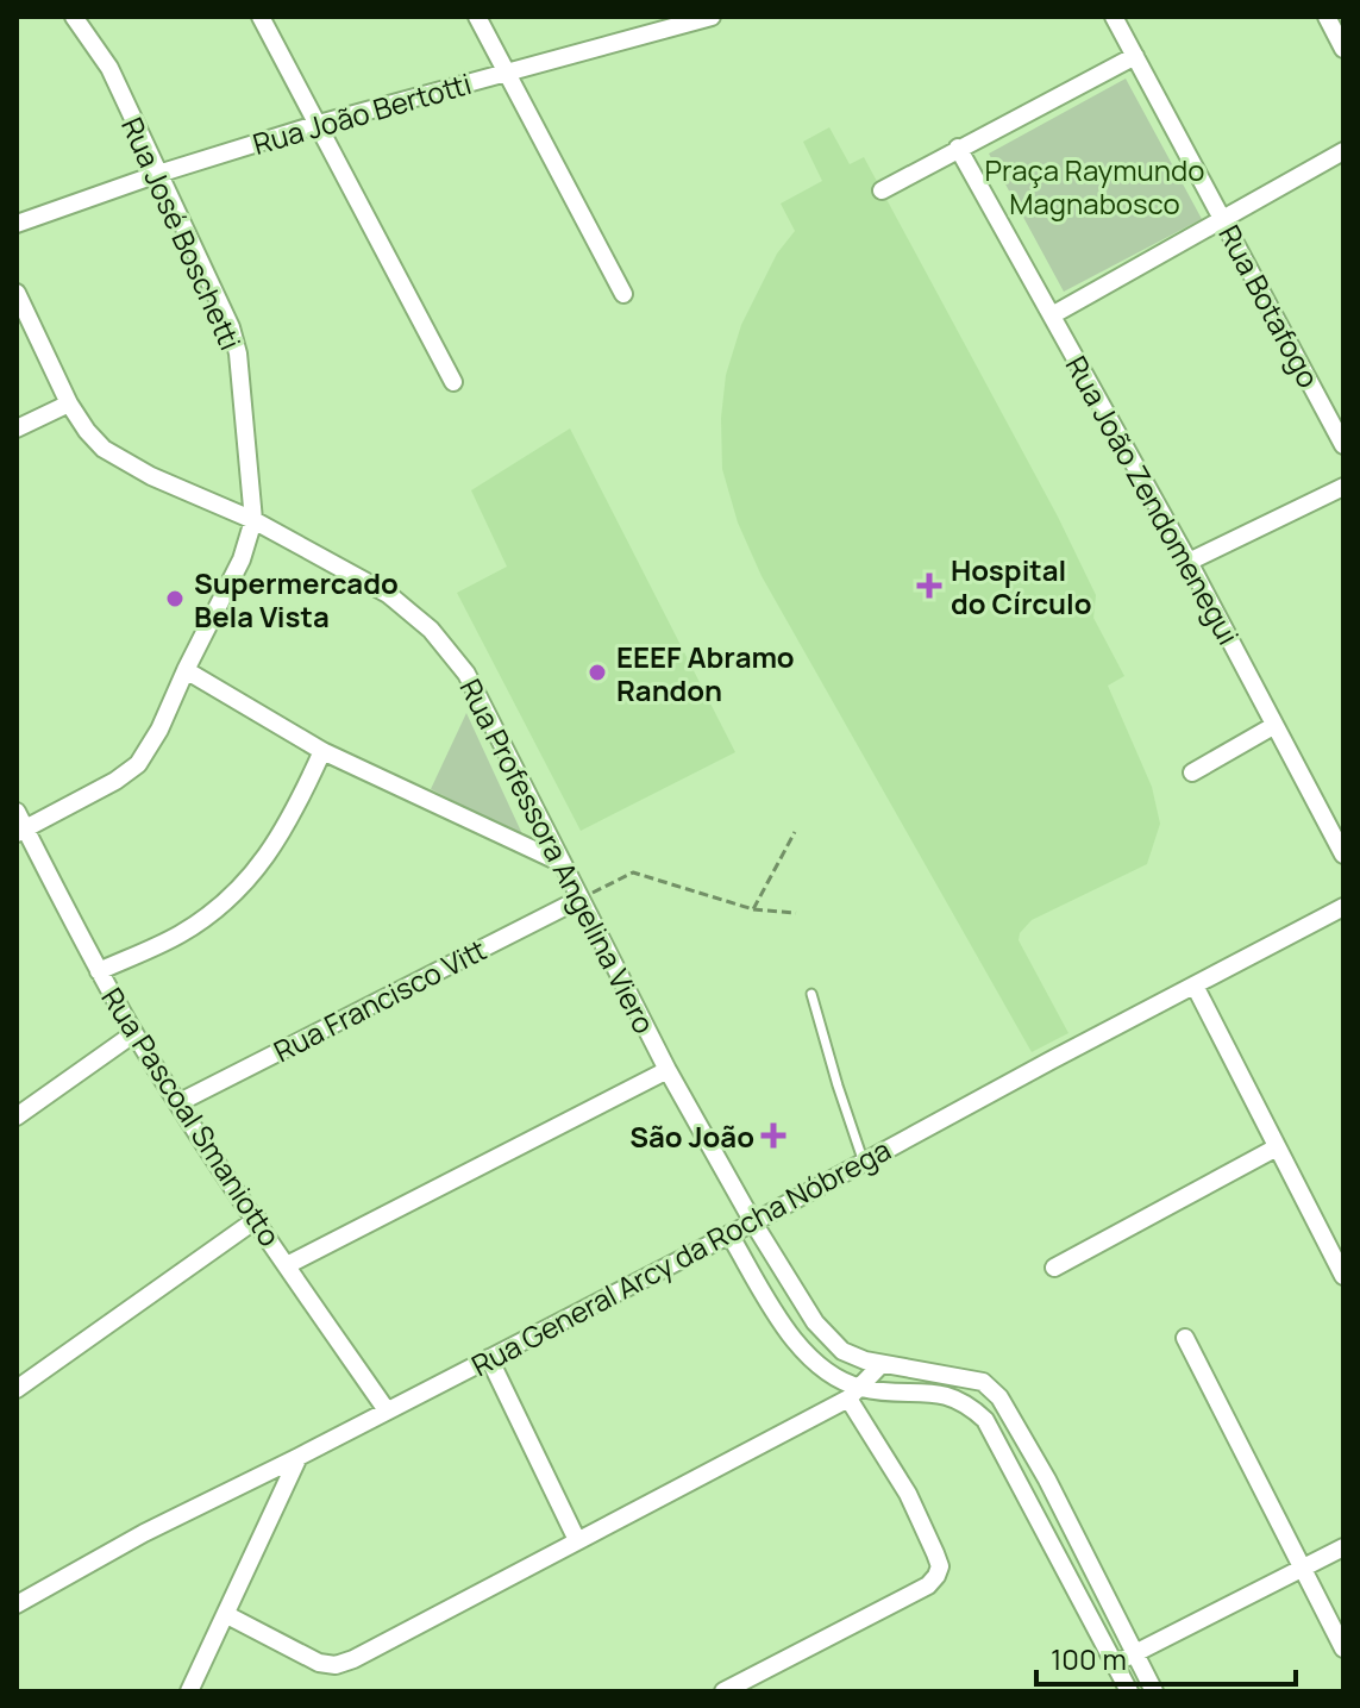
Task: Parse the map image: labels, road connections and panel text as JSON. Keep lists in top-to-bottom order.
{
  "streets": {
    "street": [
      "Rua João Bertotti",
      "Rua José Boschetti",
      "Rua Botafogo",
      "Rua João Zendomenegui",
      "Rua Professora Angelina Viero",
      "Rua Francisco Vitt",
      "Rua Pascoal Smaniotto",
      "Rua General Arcy da Rocha Nóbrega"
    ]
  },
  "crossings": [
    ["Rua João Bertotti", "Rua José Boschetti"],
    ["Rua José Boschetti", "Rua Professora Angelina Viero"],
    ["Rua Professora Angelina Viero", "Rua Francisco Vitt"],
    ["Rua Professora Angelina Viero", "Rua General Arcy da Rocha Nóbrega"],
    ["Rua Francisco Vitt", "Rua Pascoal Smaniotto"],
    ["Rua Pascoal Smaniotto", "Rua General Arcy da Rocha Nóbrega"]
  ],
  "parks": ["Praça Raymundo Magnabosco"],
  "places": {
    "health": ["Hospital do Círculo", "São João"],
    "other": ["Supermercado Bela Vista", "EEEF Abramo Randon"]
  },
  "scale_bar": "100 m"
}
